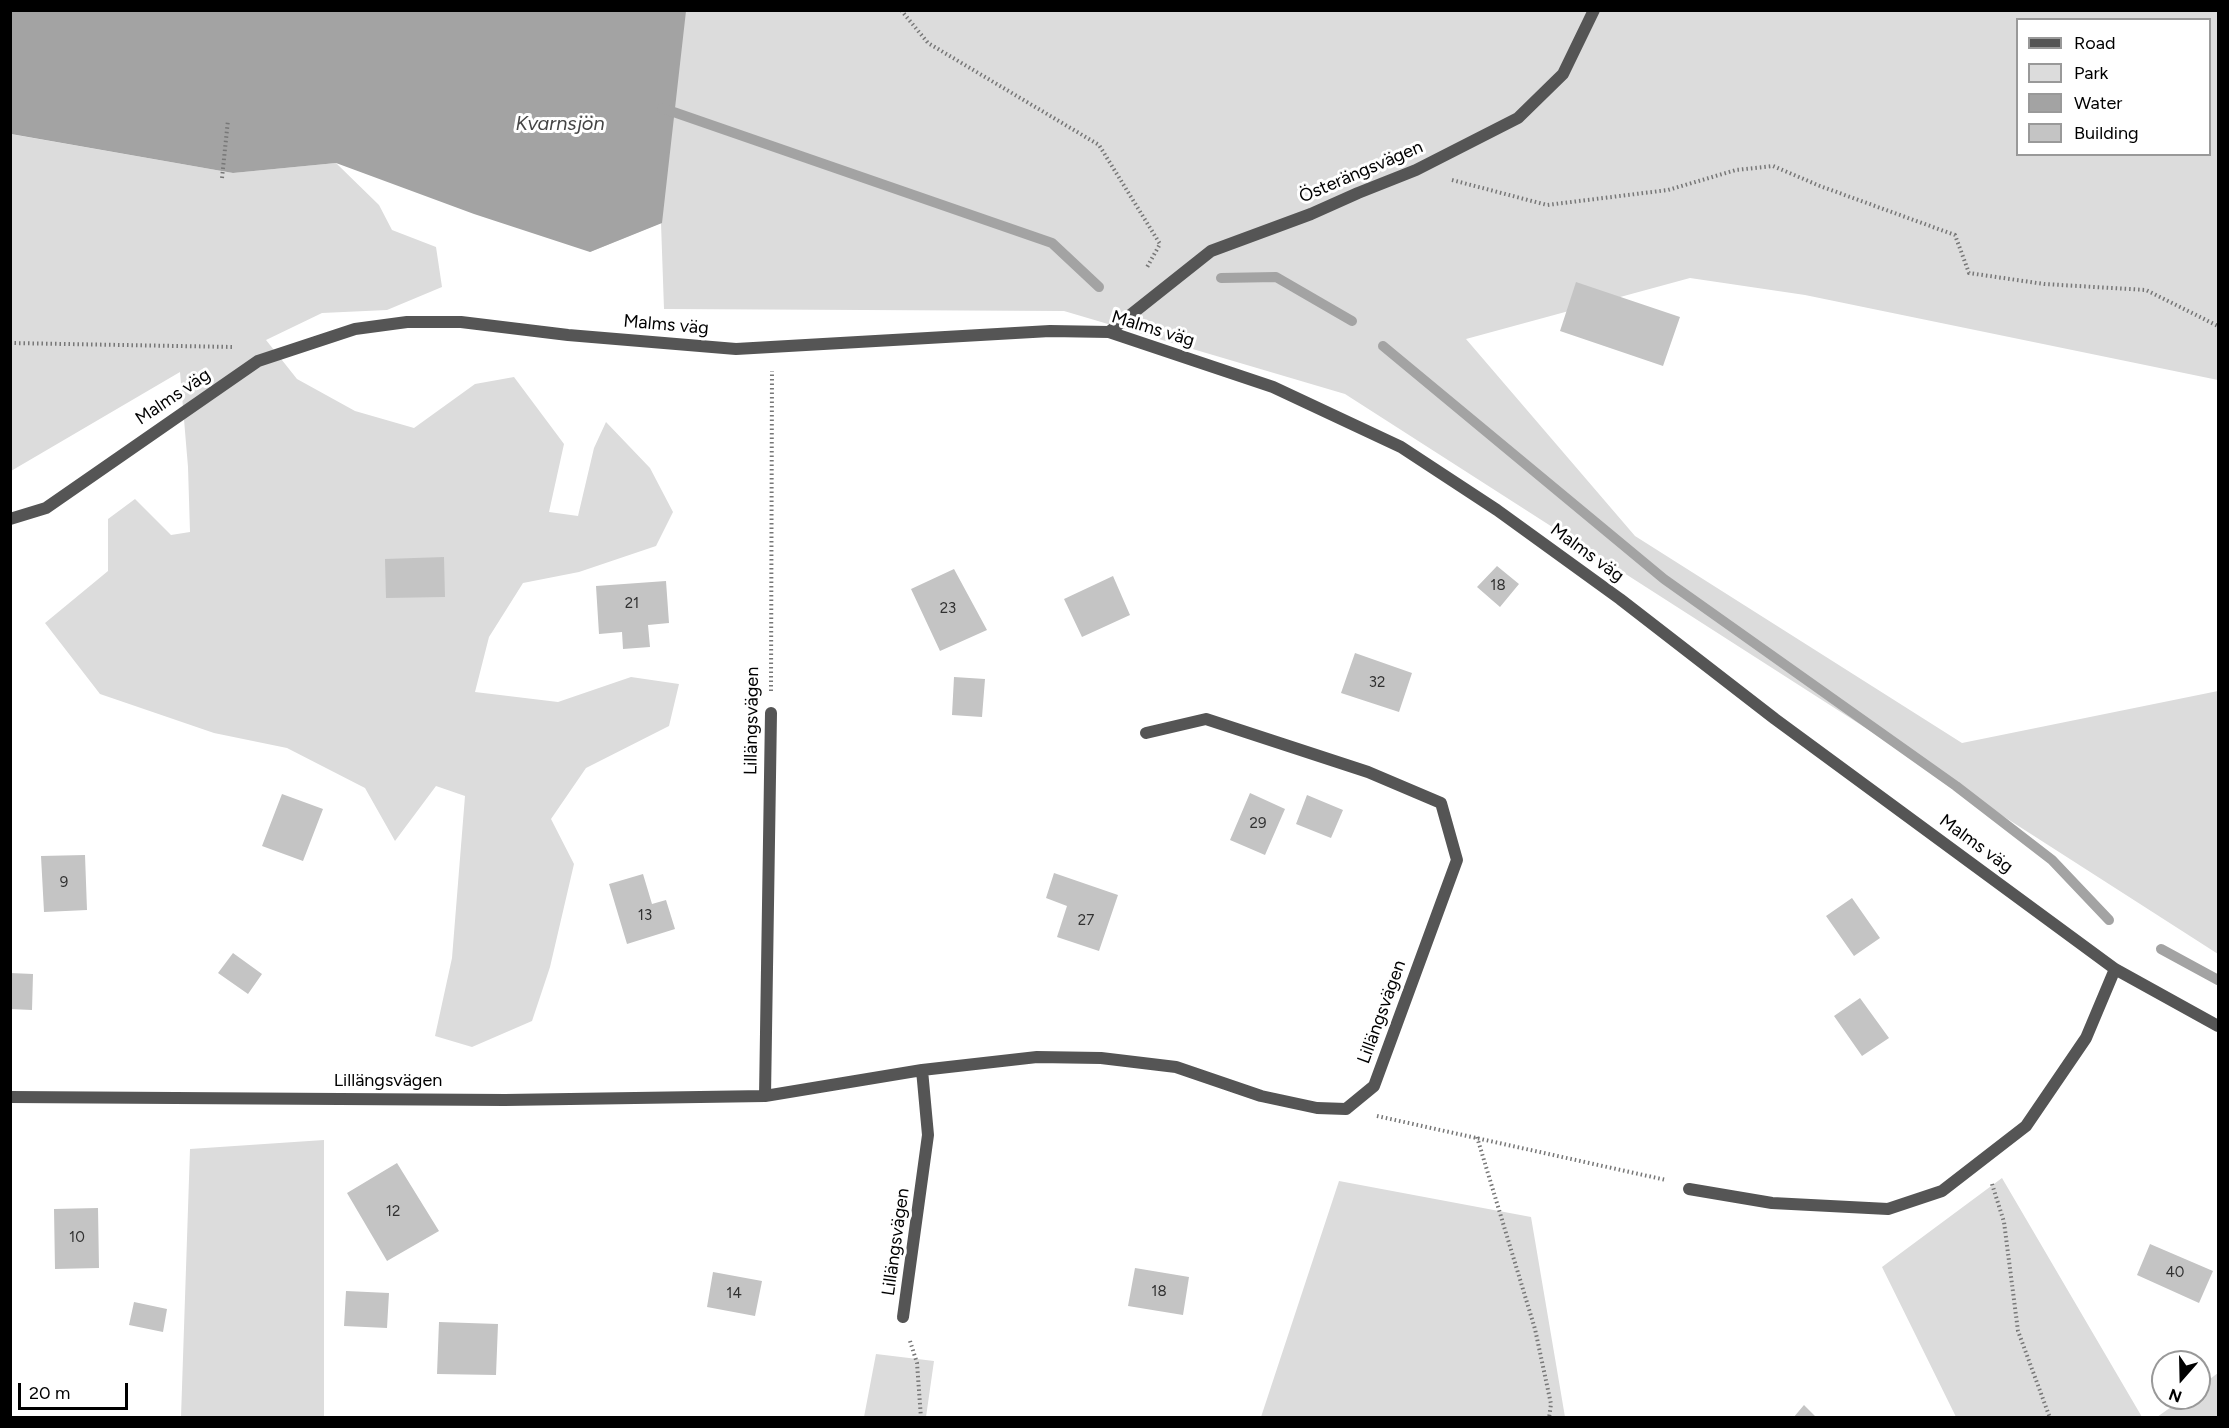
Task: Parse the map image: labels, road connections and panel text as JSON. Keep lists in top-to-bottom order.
{
  "streets": {
    "street": ["Österängsvägen", "Malms väg", "Lillängsvägen"]
  },
  "crossings": [
    ["Österängsvägen", "Malms väg"],
    ["Malms väg", "Lillängsvägen"]
  ],
  "water": ["Kvarnsjön"],
  "house_numbers": [
    "18",
    "21",
    "23",
    "32",
    "29",
    "9",
    "13",
    "27",
    "12",
    "10",
    "40",
    "18",
    "14"
  ],
  "legend": [
    "Road",
    "Park",
    "Water",
    "Building"
  ],
  "scale_bar": "20 m",
  "north": "bottom"
}
